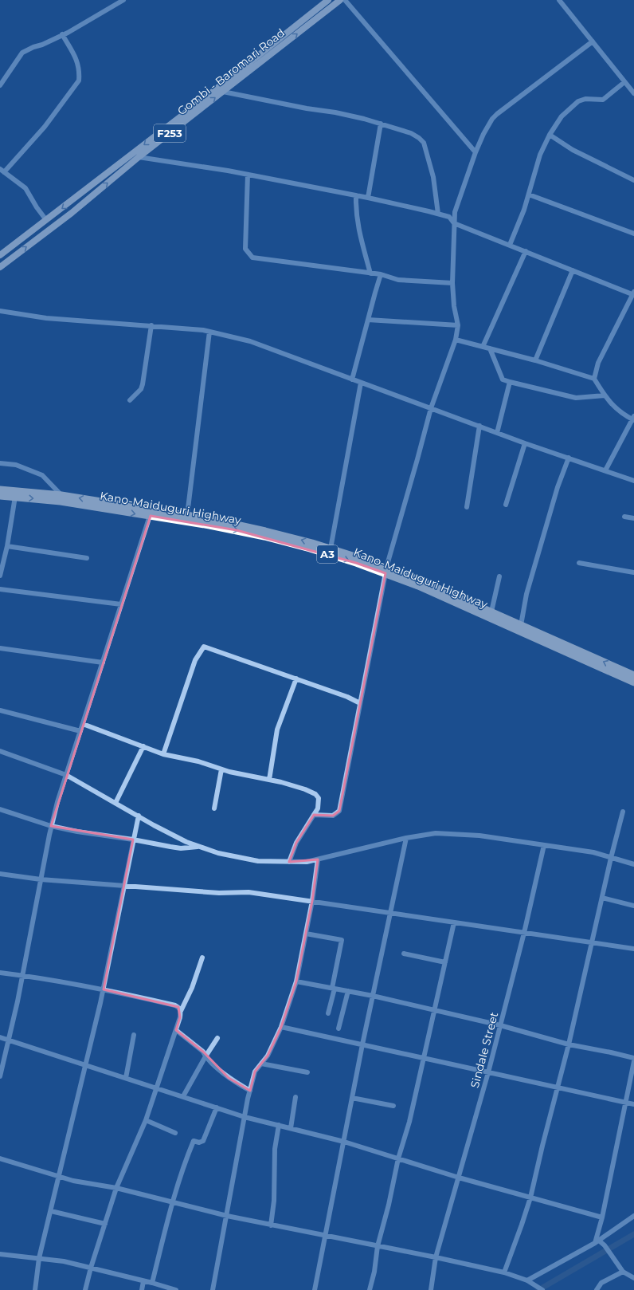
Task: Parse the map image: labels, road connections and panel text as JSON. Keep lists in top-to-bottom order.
{
  "streets": {
    "highway": ["Kano-Maiduguri Highway", "A3"],
    "main road": ["Gombi - Baromari Road", "F253"],
    "street": ["Sindale Street"]
  }
}
